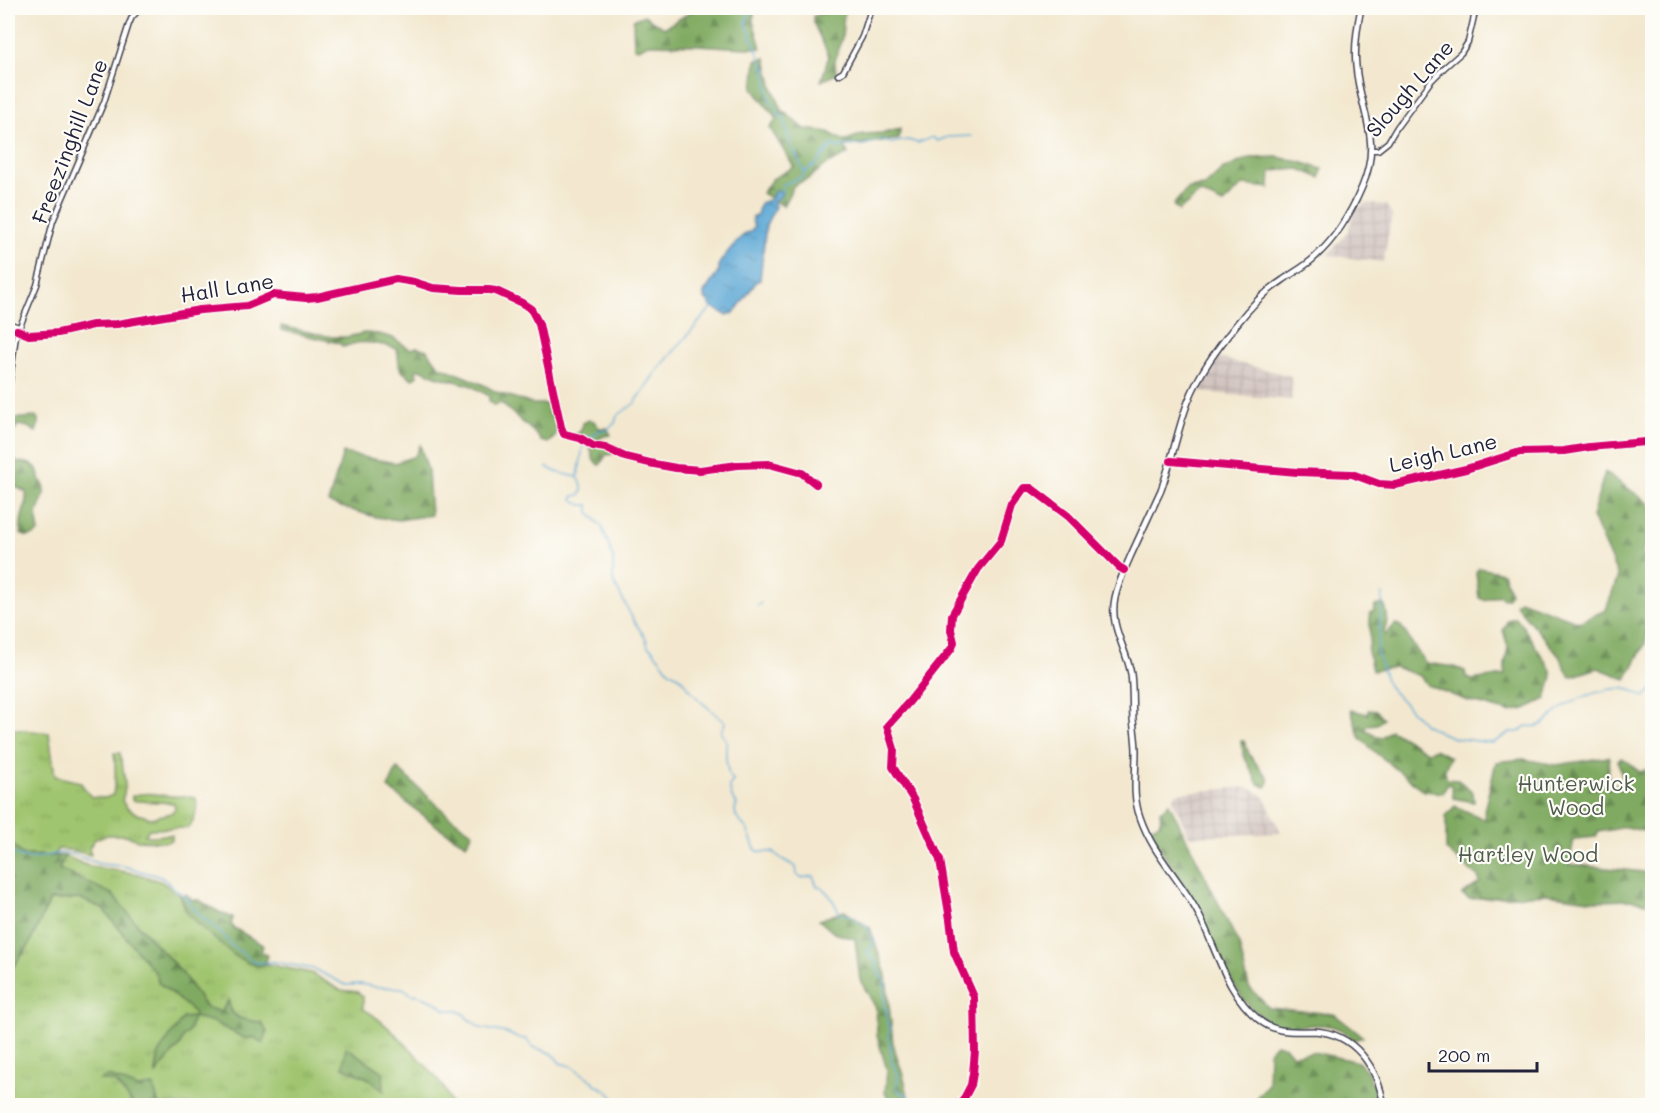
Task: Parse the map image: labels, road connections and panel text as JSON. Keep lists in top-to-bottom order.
{
  "streets": {
    "street": [
      "Slough Lane",
      "Freezinghill Lane",
      "Hall Lane",
      "Leigh Lane"
    ]
  },
  "crossings": [
    ["Freezinghill Lane", "Hall Lane"]
  ],
  "parks": ["Hunterwick Wood", "Hartley Wood"],
  "scale_bar": "200 m"
}
